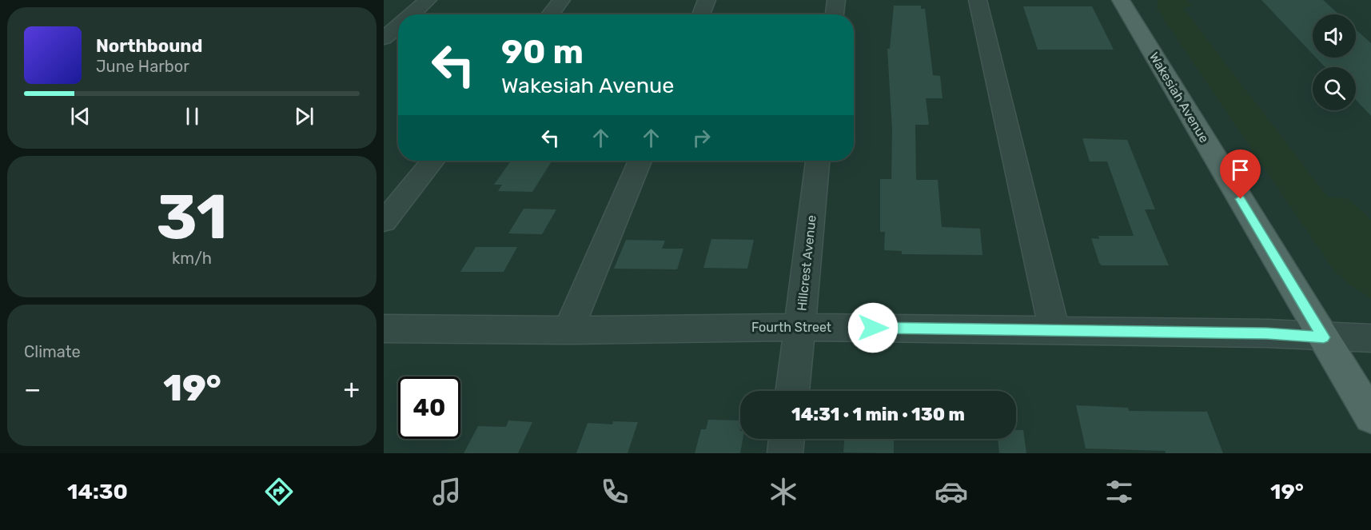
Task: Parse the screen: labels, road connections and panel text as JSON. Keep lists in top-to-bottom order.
{
  "streets": {
    "main road": ["Wakesiah Avenue"],
    "street": ["Hillcrest Avenue", "Fourth Street"]
  },
  "crossings": [
    ["Wakesiah Avenue", "Fourth Street"],
    ["Hillcrest Avenue", "Fourth Street"]
  ],
  "page": {
    "turn": ["90 m", "Wakesiah Avenue"],
    "song": ["Northbound", "June Harbor"],
    "tile": [
      ["31", "km/h"],
      "Climate"
    ],
    "heat": ["−", "19°", "+"],
    "limit": "40",
    "trip": "14:31 · 1 min · 130 m",
    "tabs": ["14:30", "19°"]
  }
}
